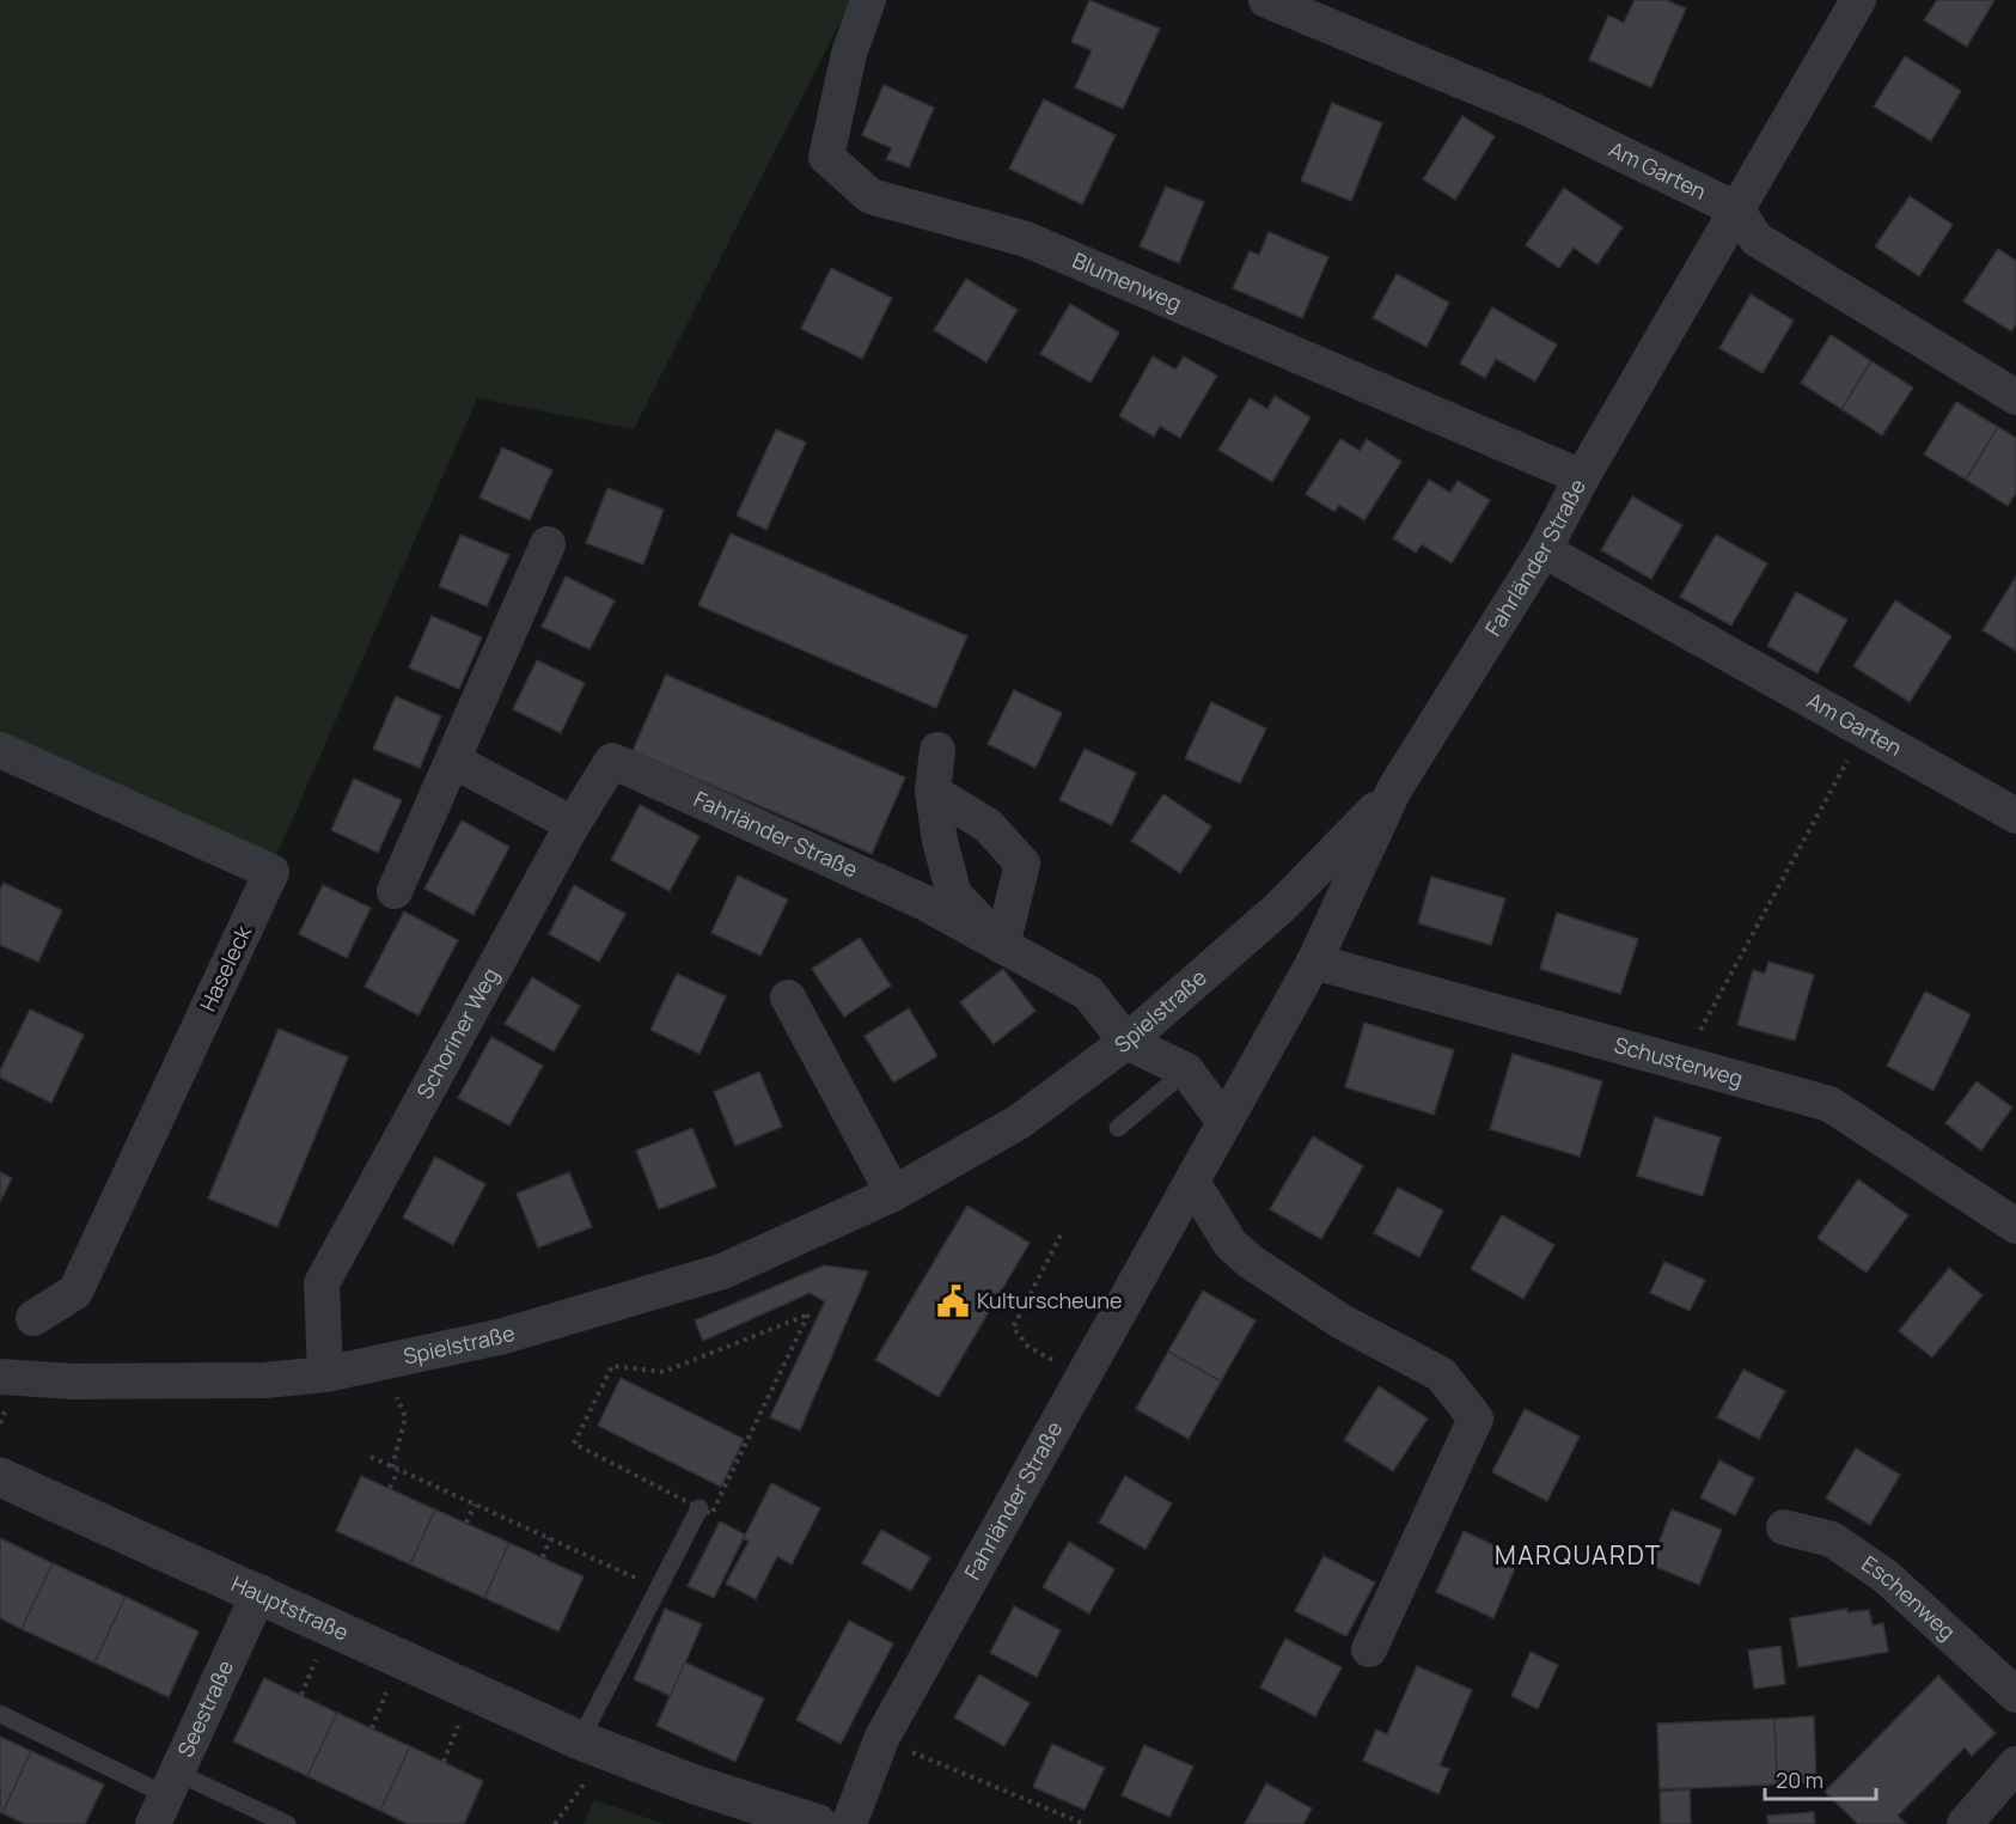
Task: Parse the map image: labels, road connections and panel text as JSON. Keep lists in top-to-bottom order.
{
  "streets": {
    "street": [
      "Am Garten",
      "Blumenweg",
      "Fahrländer Straße",
      "Haseleck",
      "Spielstraße",
      "Schoriner Weg",
      "Schusterweg",
      "Eschenweg",
      "Hauptstraße",
      "Seestraße"
    ]
  },
  "crossings": [
    ["Am Garten", "Fahrländer Straße"],
    ["Blumenweg", "Fahrländer Straße"],
    ["Fahrländer Straße", "Spielstraße"],
    ["Fahrländer Straße", "Schoriner Weg"],
    ["Fahrländer Straße", "Schusterweg"],
    ["Spielstraße", "Schoriner Weg"],
    ["Hauptstraße", "Seestraße"]
  ],
  "districts": ["MARQUARDT"],
  "places": {
    "public building": ["Kulturscheune"]
  },
  "scale_bar": "20 m"
}
